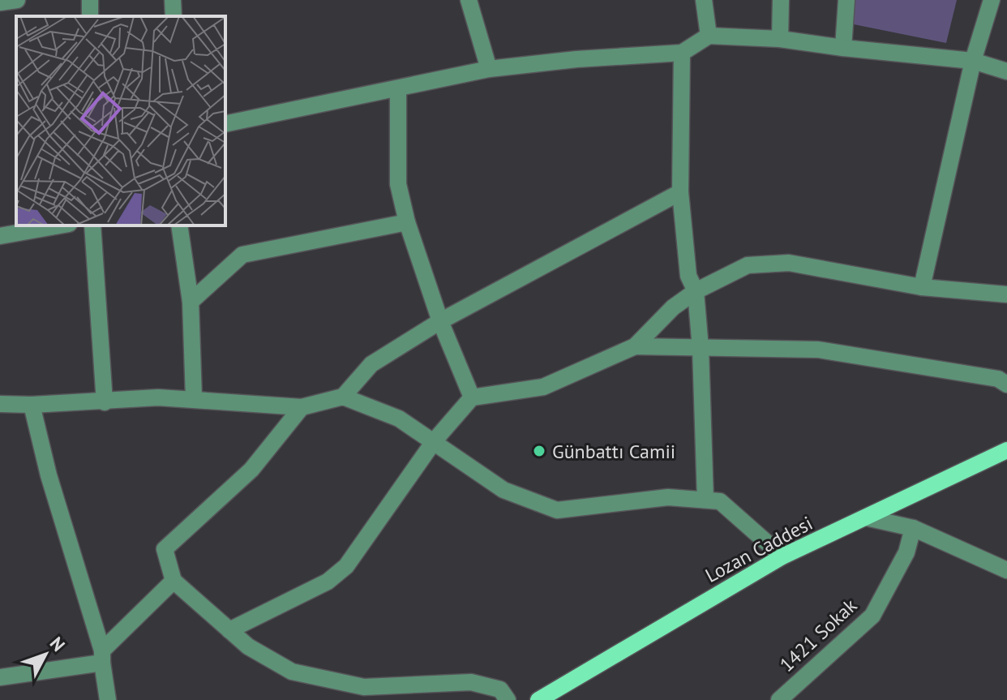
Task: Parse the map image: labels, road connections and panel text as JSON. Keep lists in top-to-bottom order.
{
  "streets": {
    "main road": ["Lozan Caddesi"],
    "street": ["1421 Sokak"]
  },
  "places": ["Günbattı Camii"],
  "north": "top right"
}
